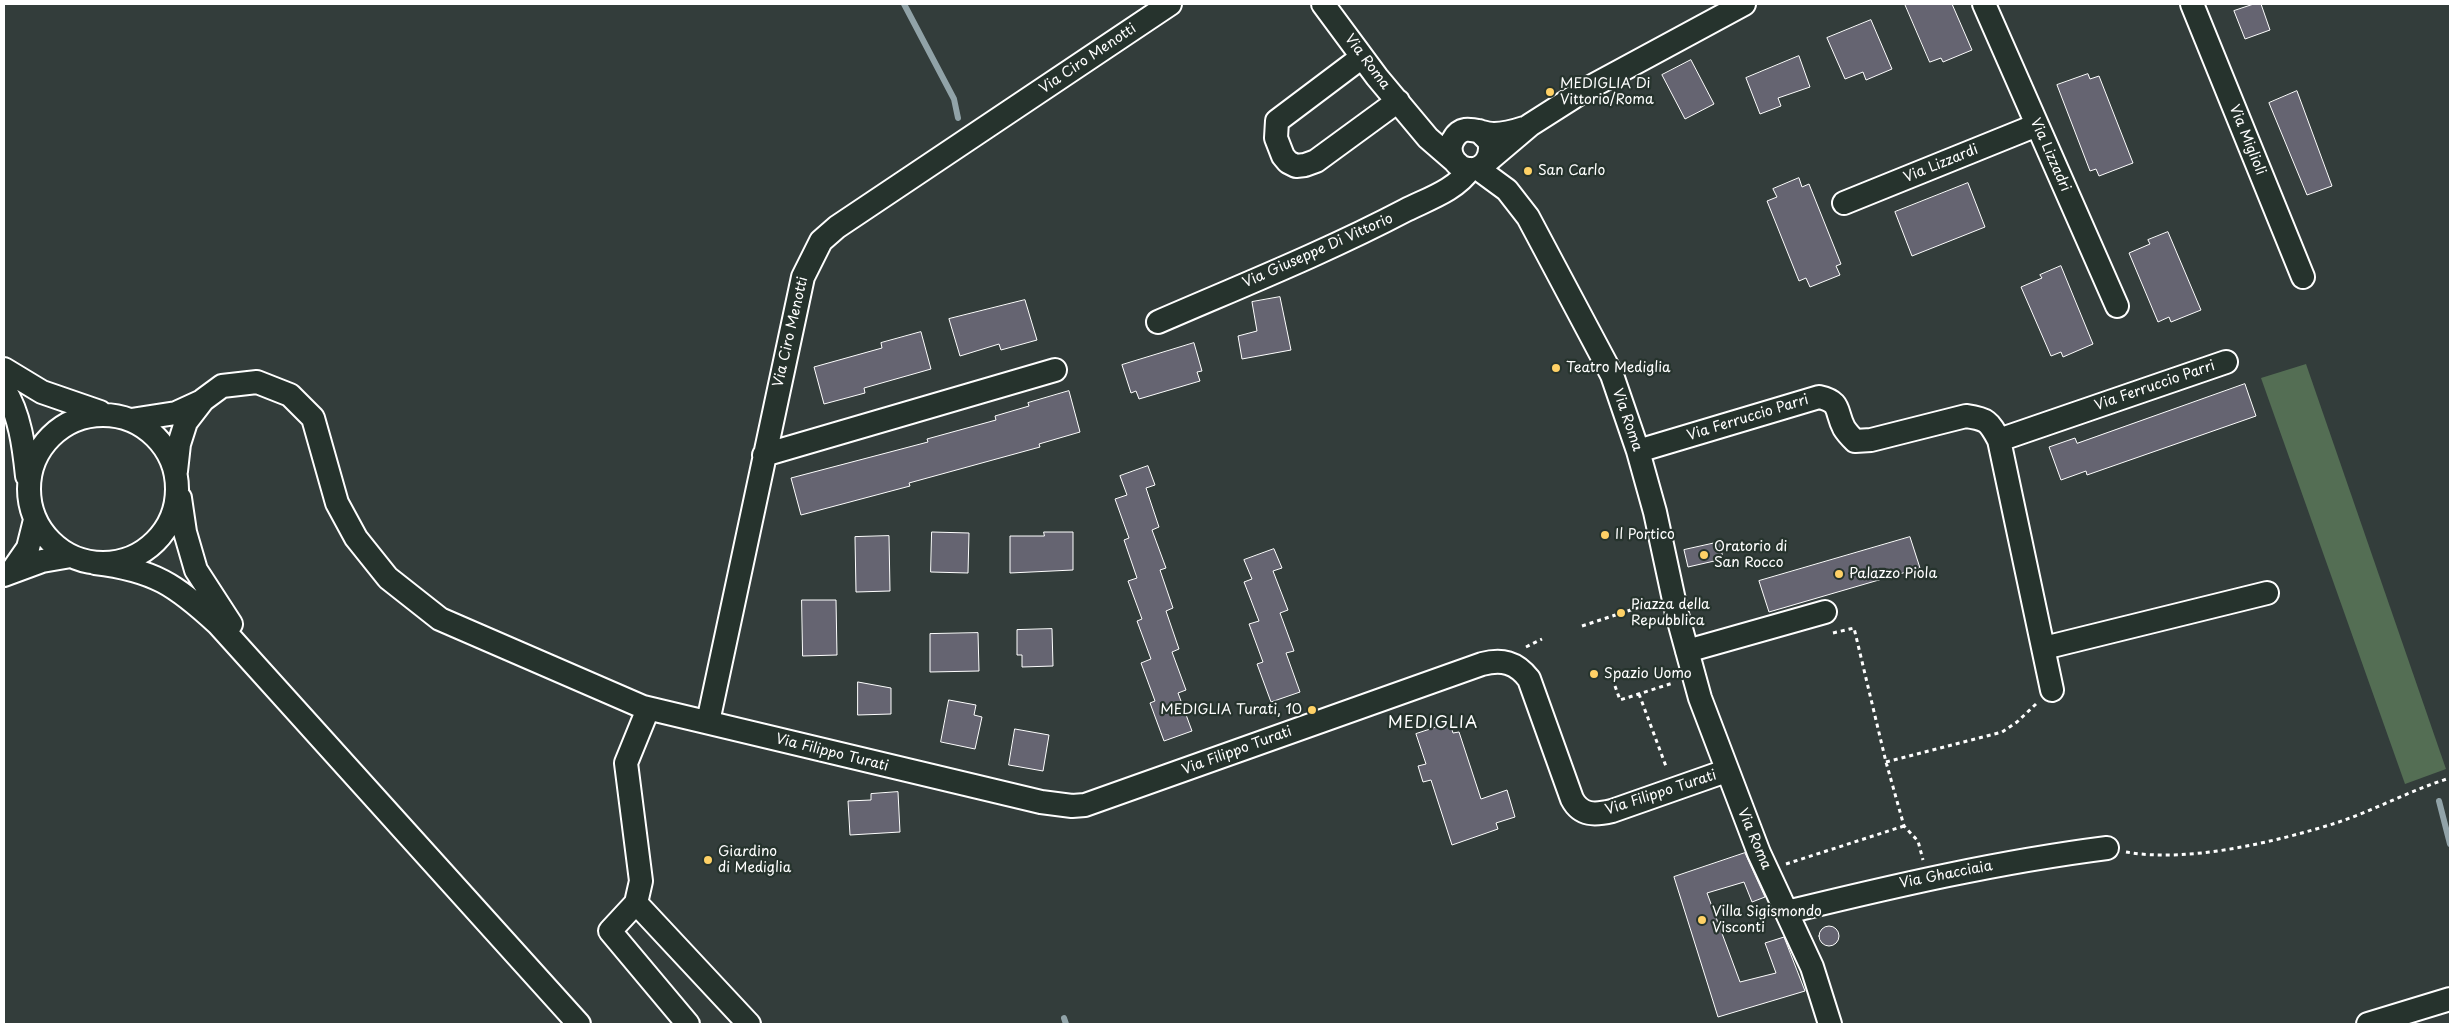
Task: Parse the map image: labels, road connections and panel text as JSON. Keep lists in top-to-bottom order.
{
  "streets": {
    "street": [
      "Via Ciro Menotti",
      "Via Roma",
      "Via Miglioli",
      "Via Lizzadri",
      "Via Lizzardi",
      "Via Giuseppe Di Vittorio",
      "Via Ferruccio Parri",
      "Via Filippo Turati",
      "Via Ghacciaia"
    ]
  },
  "crossings": [
    ["Via Ciro Menotti", "Via Filippo Turati"],
    ["Via Roma", "Via Giuseppe Di Vittorio"],
    ["Via Roma", "Via Ferruccio Parri"],
    ["Via Roma", "Via Filippo Turati"],
    ["Via Roma", "Via Ghacciaia"],
    ["Via Lizzadri", "Via Lizzardi"]
  ],
  "districts": ["MEDIGLIA"],
  "places": [
    "MEDIGLIA Di Vittorio/Roma",
    "San Carlo",
    "Teatro Mediglia",
    "Il Portico",
    "Oratorio di San Rocco",
    "Palazzo Piola",
    "Piazza della Repubblica",
    "Spazio Uomo",
    "MEDIGLIA Turati, 10",
    "Giardino di Mediglia",
    "Villa Sigismondo Visconti"
  ]
}
